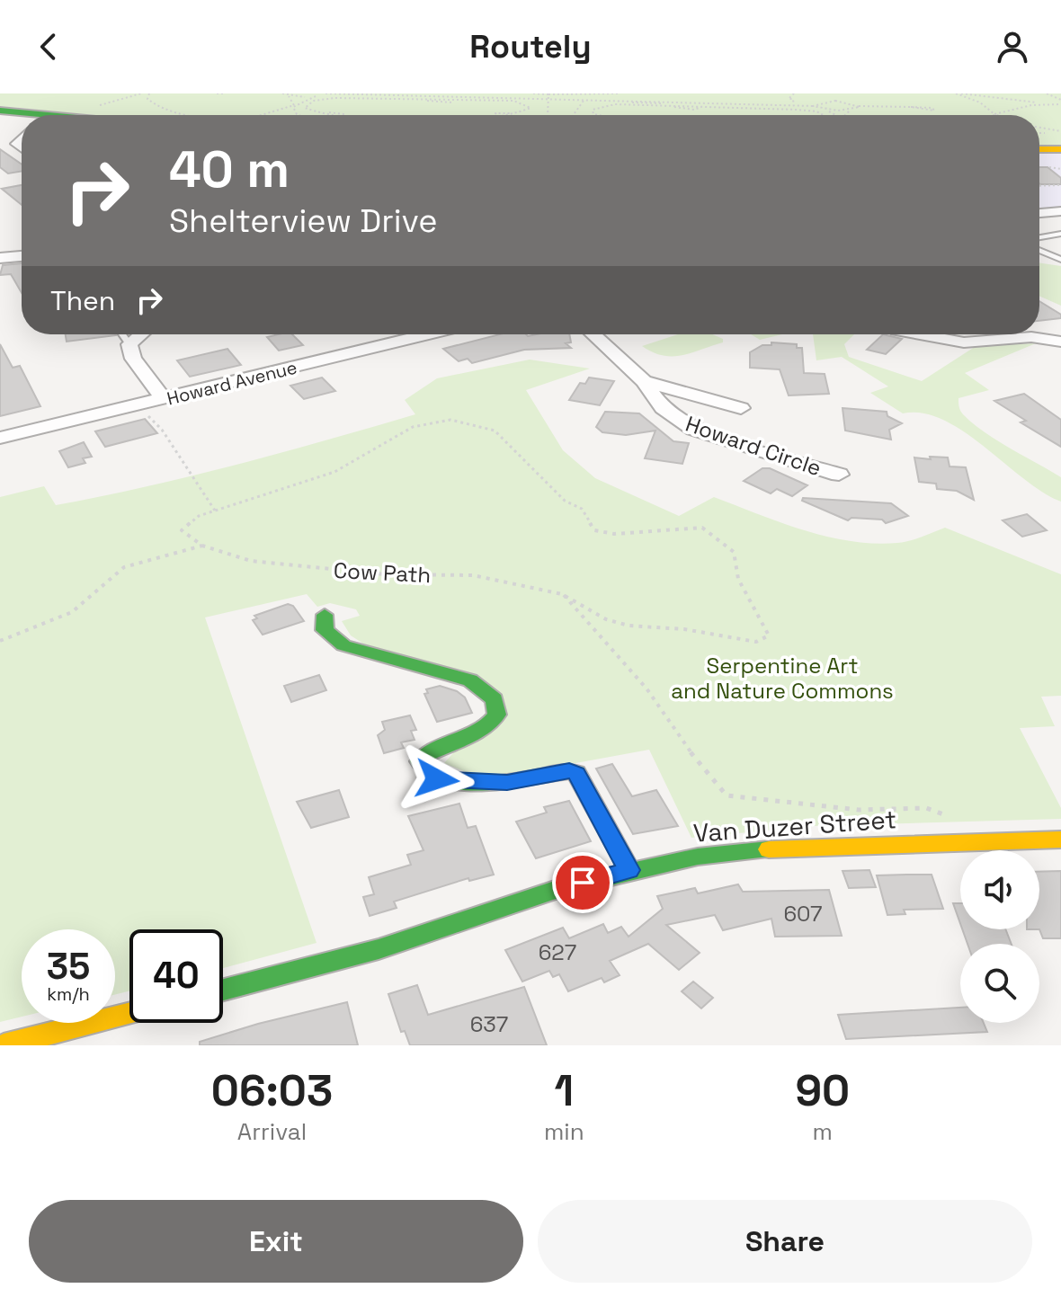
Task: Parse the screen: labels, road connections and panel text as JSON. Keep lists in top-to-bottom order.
{
  "streets": {
    "main road": ["Van Duzer Street"],
    "street": ["Howard Avenue", "Howard Circle"],
    "path": ["Cow Path"]
  },
  "parks": ["Serpentine Art and Nature Commons"],
  "house_numbers": ["607", "627", "637"],
  "page": {
    "header": "Routely",
    "turn": ["40 m", "Shelterview Drive"],
    "then": "Then",
    "speed": "35 km/h",
    "limit": "40",
    "eta": [
      "06:03",
      "Arrival",
      "1",
      "min",
      "90",
      "m"
    ],
    "buttons": ["Exit", "Share"]
  }
}
